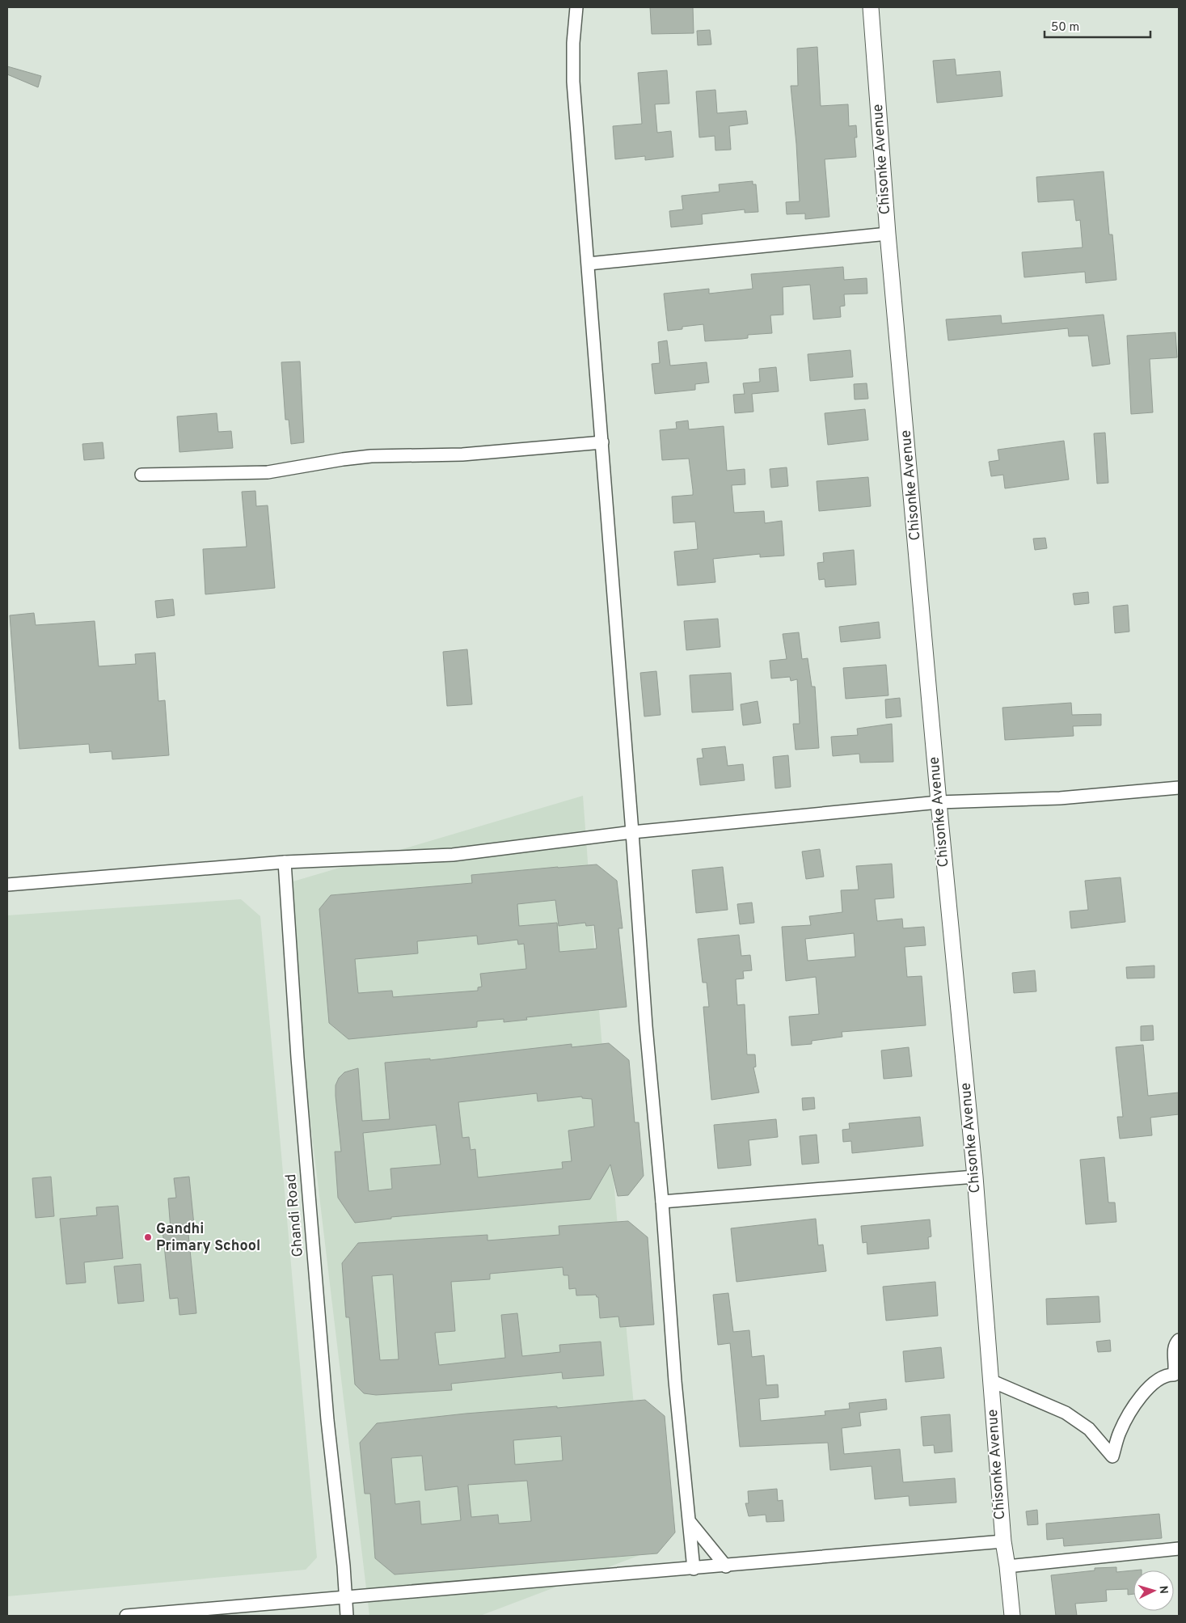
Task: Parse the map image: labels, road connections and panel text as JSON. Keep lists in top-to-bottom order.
{
  "streets": {
    "street": ["Chisonke Avenue", "Ghandi Road"]
  },
  "places": ["Gandhi Primary School"],
  "scale_bar": "50 m",
  "north": "right"
}
